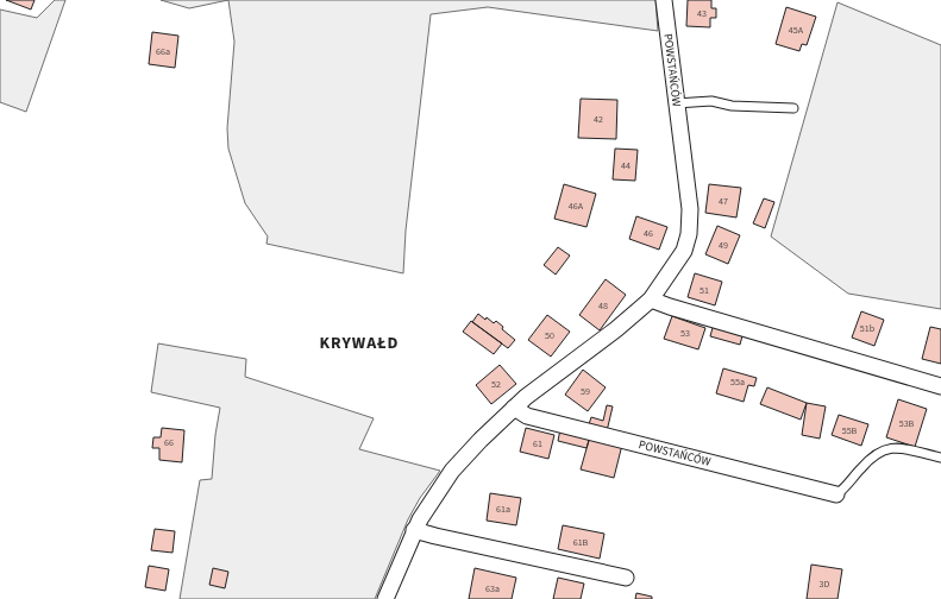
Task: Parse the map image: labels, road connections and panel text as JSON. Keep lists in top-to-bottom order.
{
  "streets": {
    "street": ["POWSTAŃCÓW"]
  },
  "districts": ["KRYWAŁD"],
  "house_numbers": [
    "43",
    "45A",
    "66a",
    "42",
    "44",
    "47",
    "46A",
    "46",
    "49",
    "51",
    "48",
    "51b",
    "53",
    "50",
    "55a",
    "52",
    "59",
    "53B",
    "55B",
    "66",
    "61",
    "61a",
    "61B",
    "3D",
    "63a"
  ]
}
